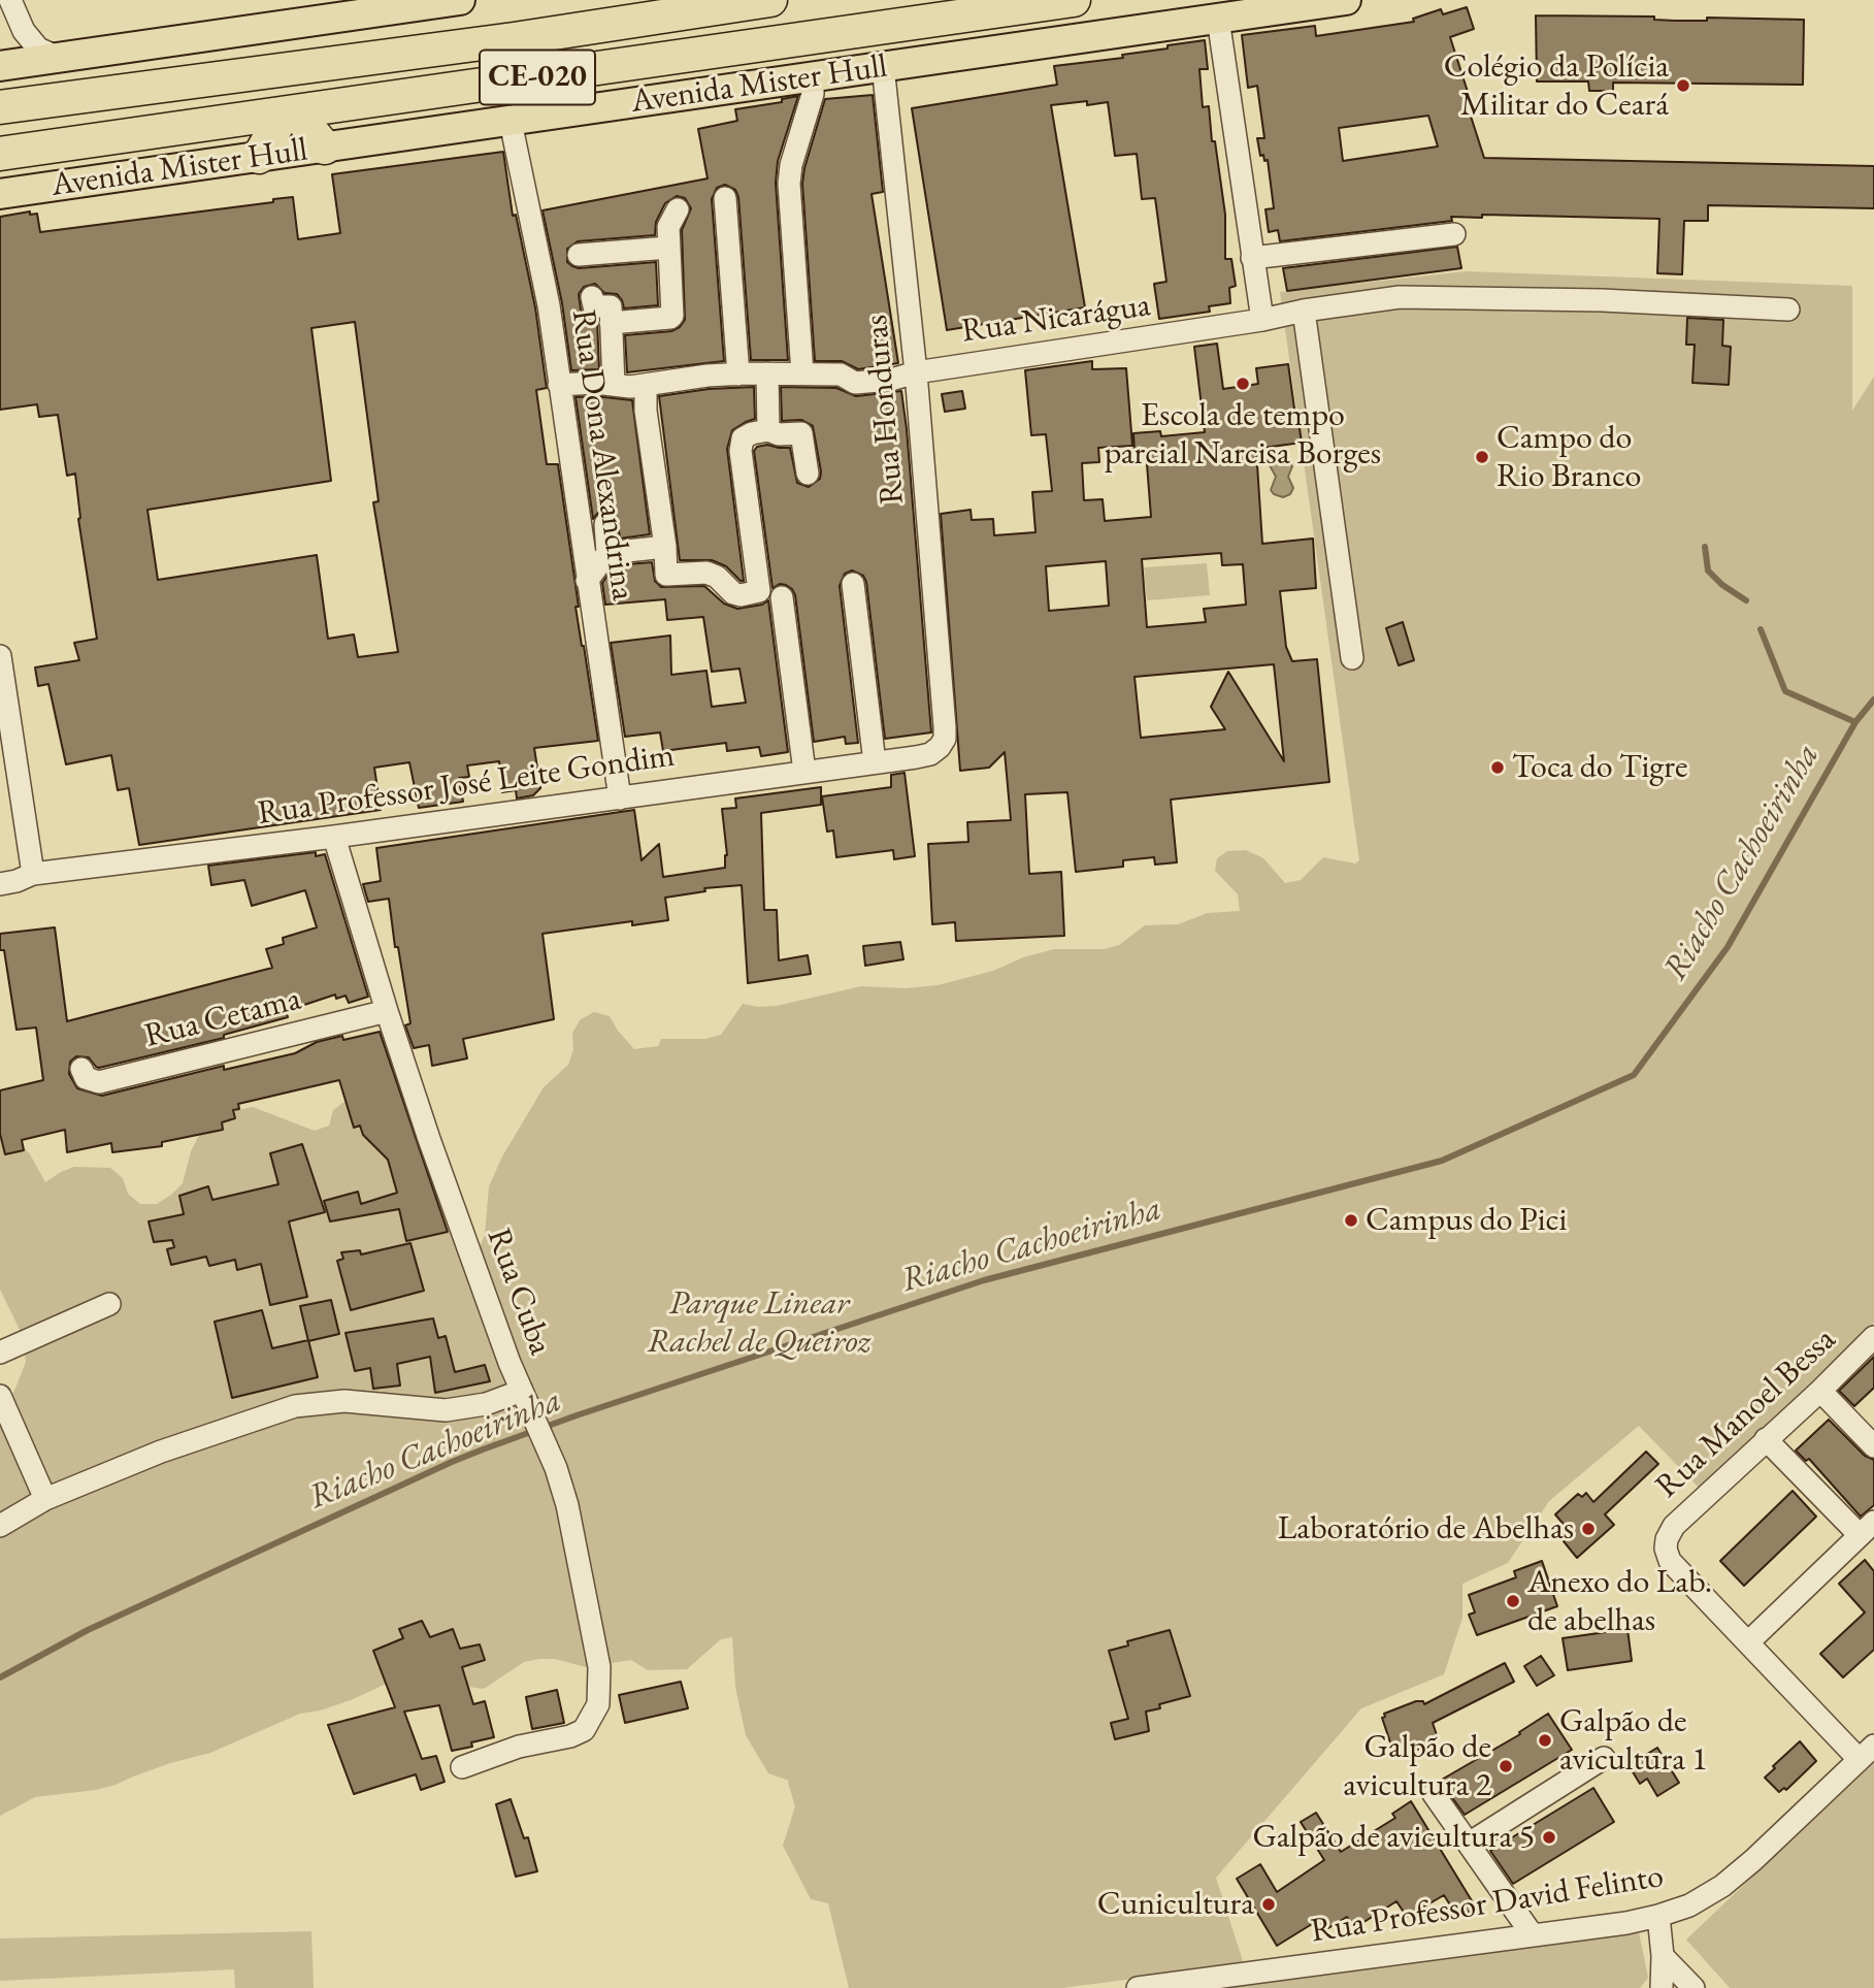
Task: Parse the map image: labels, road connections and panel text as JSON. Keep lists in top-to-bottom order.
{
  "streets": {
    "highway": ["CE-020", "Avenida Mister Hull"],
    "street": [
      "Rua Nicarágua",
      "Rua Honduras",
      "Rua Dona Alexandrina",
      "Rua Professor José Leite Gondim",
      "Rua Cetama",
      "Rua Cuba",
      "Rua Manoel Bessa",
      "Rua Professor David Felinto"
    ]
  },
  "crossings": [
    ["Avenida Mister Hull", "Rua Honduras"],
    ["Avenida Mister Hull", "Rua Dona Alexandrina"],
    ["Rua Nicarágua", "Rua Honduras"],
    ["Rua Nicarágua", "Rua Dona Alexandrina"],
    ["Rua Honduras", "Rua Professor José Leite Gondim"],
    ["Rua Dona Alexandrina", "Rua Professor José Leite Gondim"],
    ["Rua Professor José Leite Gondim", "Rua Cuba"],
    ["Rua Cetama", "Rua Cuba"]
  ],
  "water": ["Riacho Cachoeirinha"],
  "parks": ["Parque Linear Rachel de Queiroz"],
  "places": [
    "Colégio da Polícia Militar do Ceará",
    "Escola de tempo parcial Narcisa Borges",
    "Campo do Rio Branco",
    "Toca do Tigre",
    "Campus do Pici",
    "Laboratório de Abelhas",
    "Anexo do Lab. de abelhas",
    "Galpão de avicultura 1",
    "Galpão de avicultura 2",
    "Galpão de avicultura 5",
    "Cunicultura"
  ]
}
